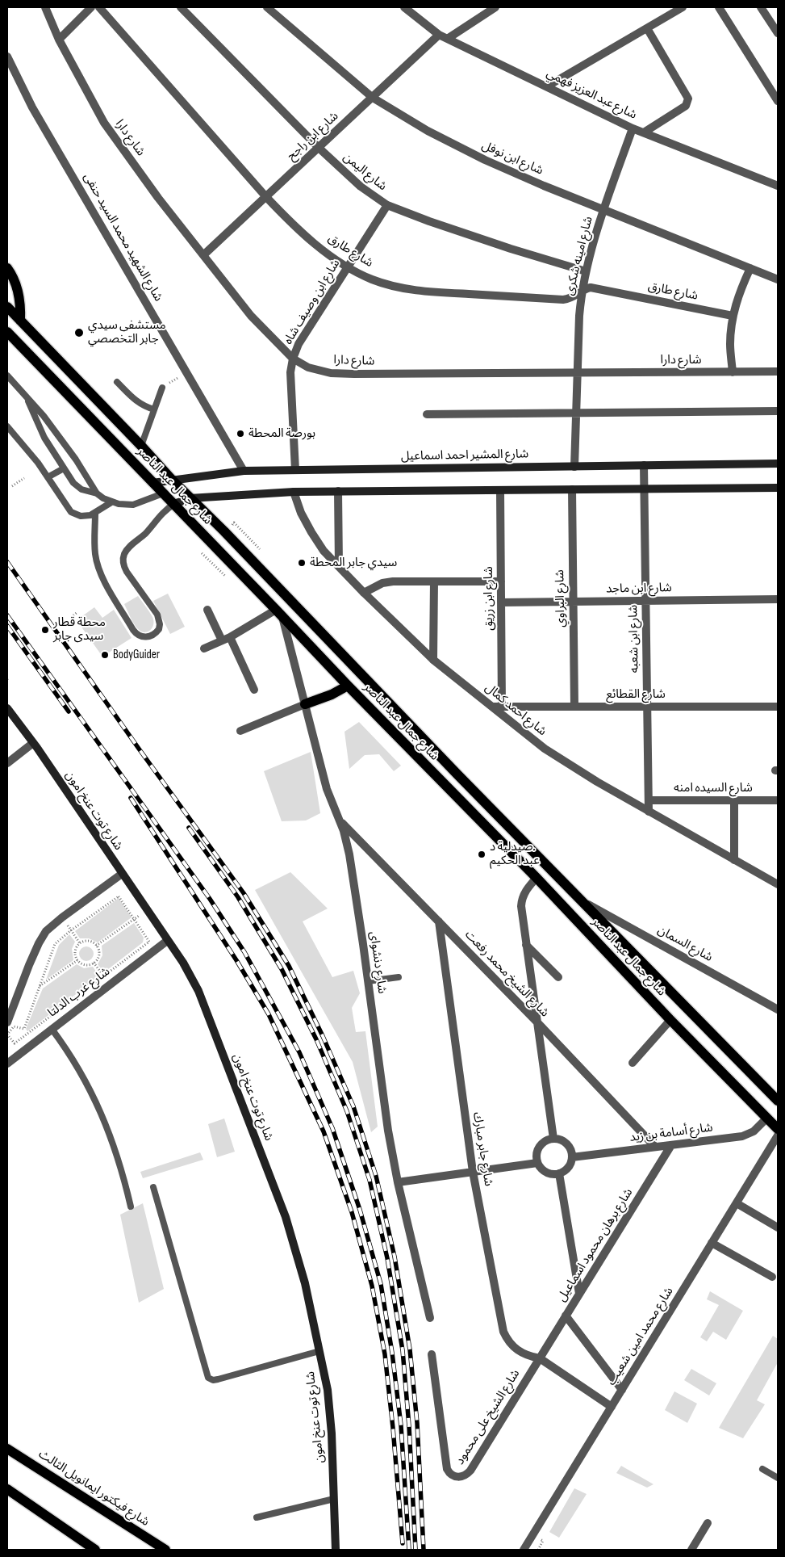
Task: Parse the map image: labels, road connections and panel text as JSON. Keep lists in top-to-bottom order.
{
  "streets": {
    "main road": [
      "شارع المشير احمد اسماعيل",
      "شارع جمال عبد الناصر",
      "شارع توت عنخ امون",
      "شارع فيكتور ايمانويل الثالث"
    ],
    "street": [
      "شارع عبد العزيز فهمي",
      "شارع ابن راجح",
      "شارع دارا",
      "شارع ابن نوفل",
      "شارع اليمن",
      "شارع الشهيد محمد السيد حنفى",
      "شارع طارق",
      "شارع امينه شكرى",
      "شارع ابن وصيف شاه",
      "شارع ابن ماجد",
      "شارع ابن زريق",
      "شارع البراوي",
      "شارع ابن شعبه",
      "شارع القطائع",
      "شارع احمد كمال",
      "شارع السيده امنه",
      "شارع السمان",
      "شارع دنشواى",
      "شارع الشيخ محمد رفعت",
      "شارع غرب الدلتا",
      "شارع أسامة بن زيد",
      "شارع جابر مبارك",
      "شارع برهان محمود اسماعيل",
      "شارع محمد امين شعيب",
      "شارع الشيخ على محمود"
    ]
  },
  "crossings": [
    ["شارع عبد العزيز فهمي", "شارع ابن راجح"],
    ["شارع عبد العزيز فهمي", "شارع امينه شكرى"],
    ["شارع ابن راجح", "شارع دارا"],
    ["شارع ابن راجح", "شارع ابن نوفل"],
    ["شارع ابن راجح", "شارع اليمن"],
    ["شارع ابن راجح", "شارع طارق"],
    ["شارع دارا", "شارع امينه شكرى"],
    ["شارع دارا", "شارع ابن وصيف شاه"],
    ["شارع ابن نوفل", "شارع امينه شكرى"],
    ["شارع اليمن", "شارع امينه شكرى"],
    ["شارع اليمن", "شارع ابن وصيف شاه"],
    ["شارع الشهيد محمد السيد حنفى", "شارع المشير احمد اسماعيل"],
    ["شارع طارق", "شارع امينه شكرى"],
    ["شارع طارق", "شارع ابن وصيف شاه"],
    ["شارع امينه شكرى", "شارع المشير احمد اسماعيل"],
    ["شارع ابن وصيف شاه", "شارع المشير احمد اسماعيل"],
    ["شارع المشير احمد اسماعيل", "شارع جمال عبد الناصر"],
    ["شارع المشير احمد اسماعيل", "شارع ابن شعبه"],
    ["شارع جمال عبد الناصر", "شارع السمان"],
    ["شارع جمال عبد الناصر", "شارع دنشواى"],
    ["شارع جمال عبد الناصر", "شارع أسامة بن زيد"],
    ["شارع ابن ماجد", "شارع ابن زريق"],
    ["شارع ابن ماجد", "شارع البراوي"],
    ["شارع ابن ماجد", "شارع ابن شعبه"],
    ["شارع ابن زريق", "شارع القطائع"],
    ["شارع ابن زريق", "شارع احمد كمال"],
    ["شارع البراوي", "شارع القطائع"],
    ["شارع ابن شعبه", "شارع القطائع"],
    ["شارع ابن شعبه", "شارع احمد كمال"],
    ["شارع ابن شعبه", "شارع السيده امنه"],
    ["شارع القطائع", "شارع احمد كمال"],
    ["شارع توت عنخ امون", "شارع غرب الدلتا"],
    ["شارع دنشواى", "شارع الشيخ محمد رفعت"],
    ["شارع الشيخ محمد رفعت", "شارع أسامة بن زيد"],
    ["شارع الشيخ محمد رفعت", "شارع جابر مبارك"],
    ["شارع أسامة بن زيد", "شارع برهان محمود اسماعيل"],
    ["شارع جابر مبارك", "شارع برهان محمود اسماعيل"],
    ["شارع جابر مبارك", "شارع محمد امين شعيب"],
    ["شارع جابر مبارك", "شارع الشيخ على محمود"],
    ["شارع برهان محمود اسماعيل", "شارع الشيخ على محمود"]
  ],
  "places": [
    "مستشفى سيدي جابر التخصصي",
    "بورصة المحطة",
    "سيدي جابر المحطة",
    "محطة قطار سيدى جابر",
    "BodyGuider",
    "صيدلية د. عبد الحكيم"
  ]
}
